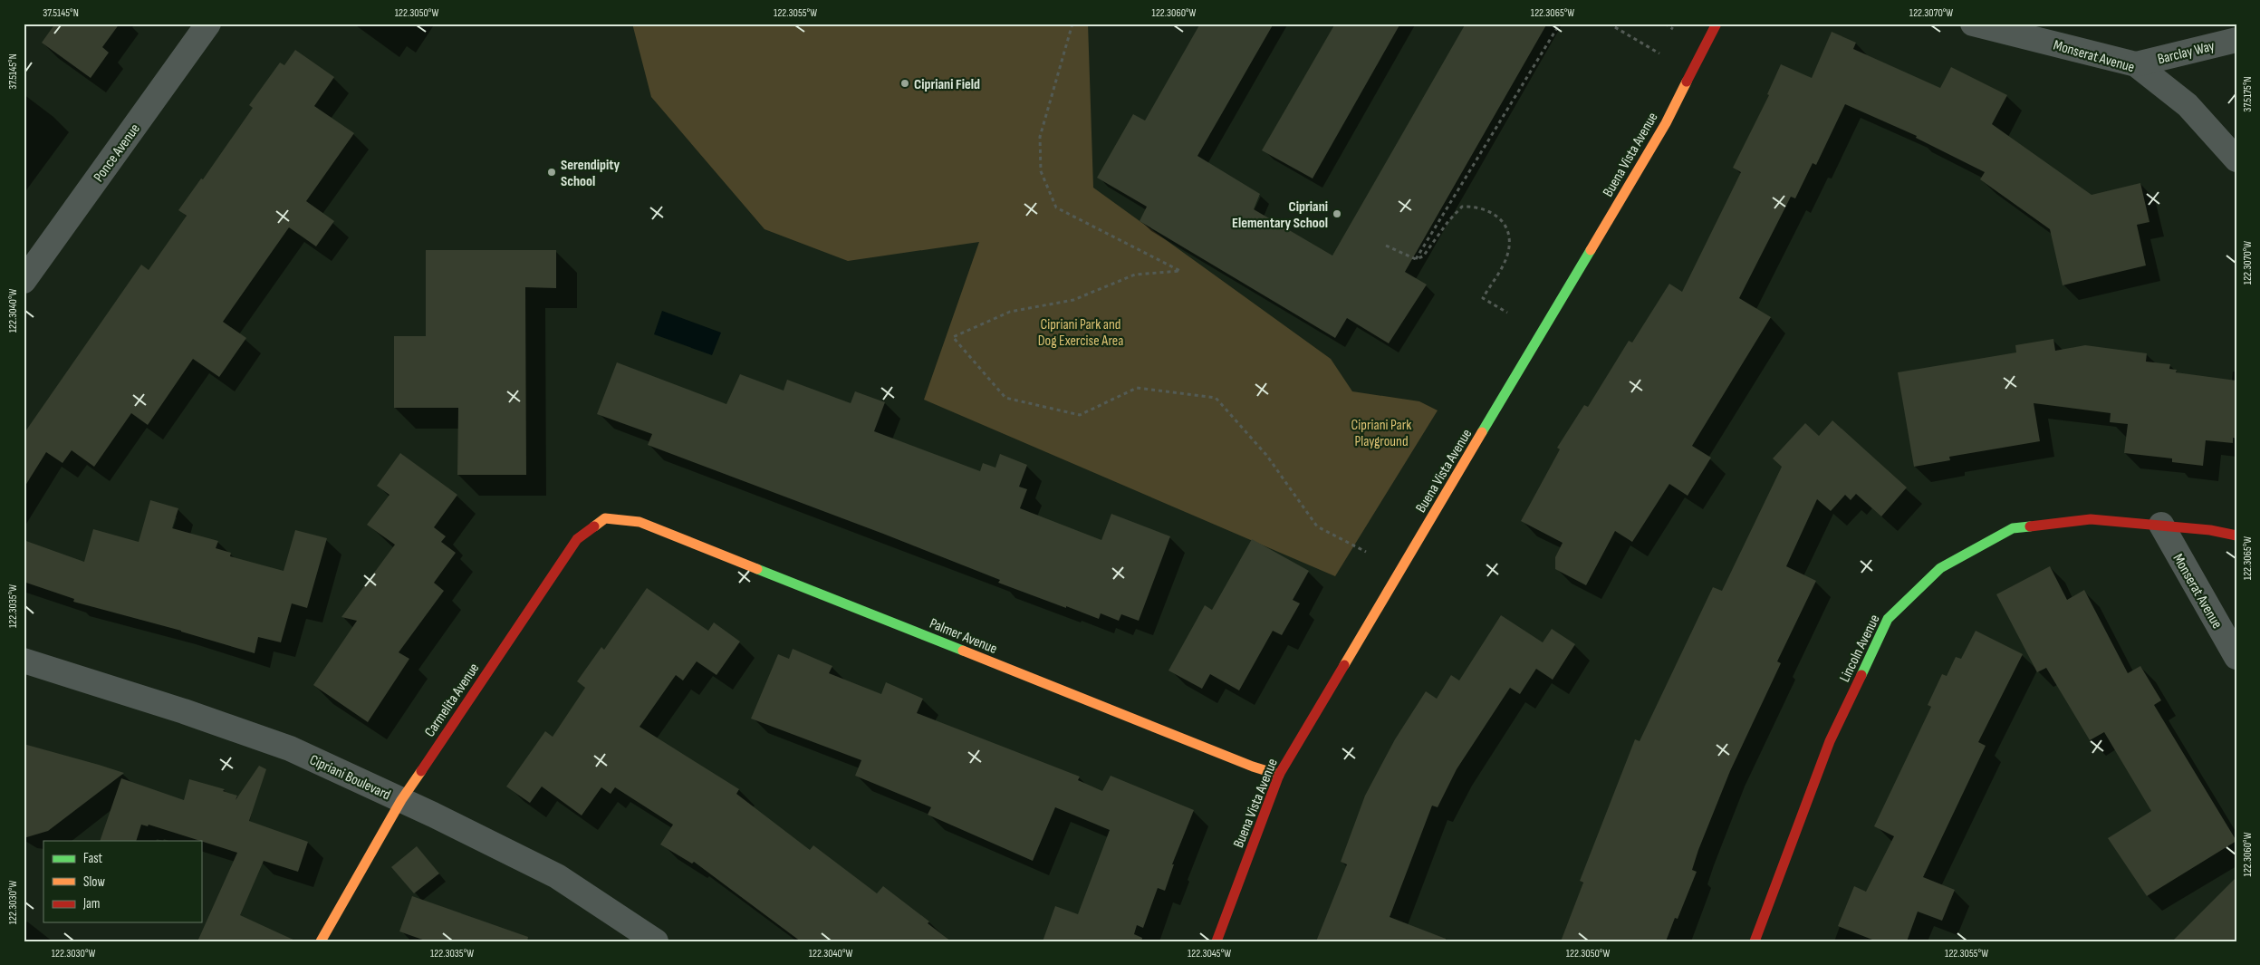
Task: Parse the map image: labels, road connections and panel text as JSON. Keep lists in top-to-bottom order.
{
  "streets": {
    "street": [
      "Barclay Way",
      "Monserat Avenue",
      "Ponce Avenue",
      "Buena Vista Avenue",
      "Palmer Avenue",
      "Lincoln Avenue",
      "Carmelita Avenue",
      "Cipriani Boulevard"
    ]
  },
  "crossings": [
    ["Barclay Way", "Monserat Avenue"],
    ["Monserat Avenue", "Lincoln Avenue"],
    ["Buena Vista Avenue", "Palmer Avenue"],
    ["Palmer Avenue", "Carmelita Avenue"],
    ["Carmelita Avenue", "Cipriani Boulevard"]
  ],
  "parks": ["Cipriani Park and Dog Exercise Area", "Cipriani Park Playground"],
  "places": ["Cipriani Field", "Serendipity School", "Cipriani Elementary School"],
  "legend": ["Fast", "Slow", "Jam"],
  "coordinates": [
    "37.5145°N",
    "122.3050°W",
    "122.3055°W",
    "122.3060°W",
    "122.3065°W",
    "122.3070°W",
    "37.5175°N",
    "122.3040°W",
    "122.3035°W",
    "122.3030°W",
    "122.3045°W"
  ]
}
